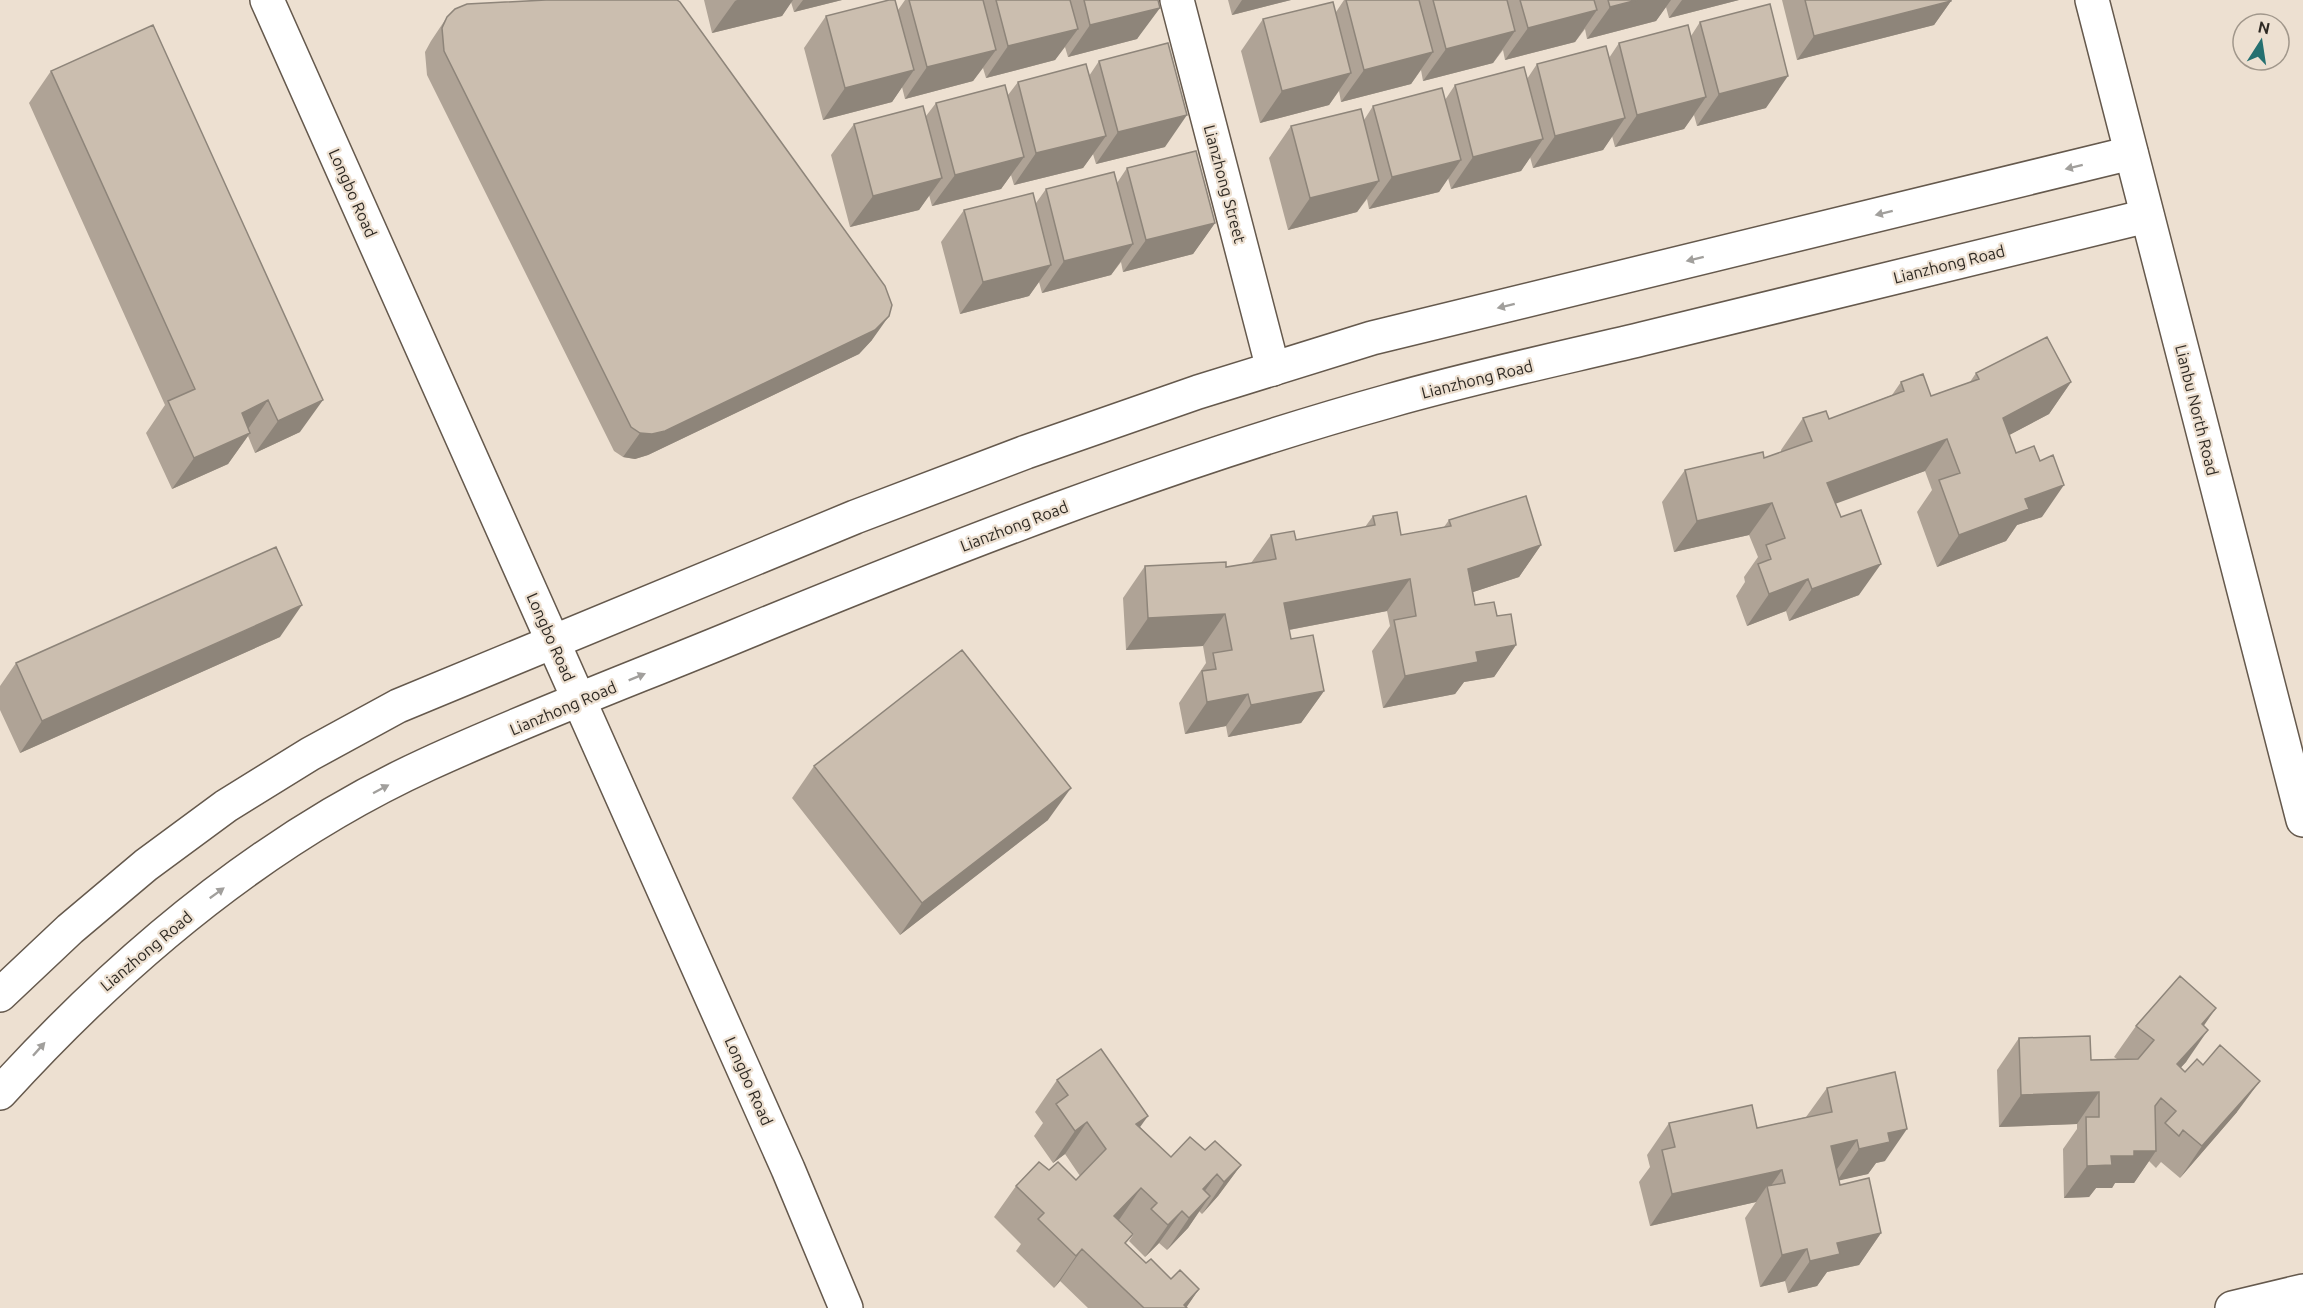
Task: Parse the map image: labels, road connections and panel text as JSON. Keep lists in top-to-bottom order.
{
  "streets": {
    "street": [
      "Lianzhong Street",
      "Longbo Road",
      "Lianzhong Road",
      "Lianbu North Road"
    ]
  },
  "crossings": [
    ["Longbo Road", "Lianzhong Road"],
    ["Lianzhong Road", "Lianbu North Road"]
  ],
  "north": "top"
}
